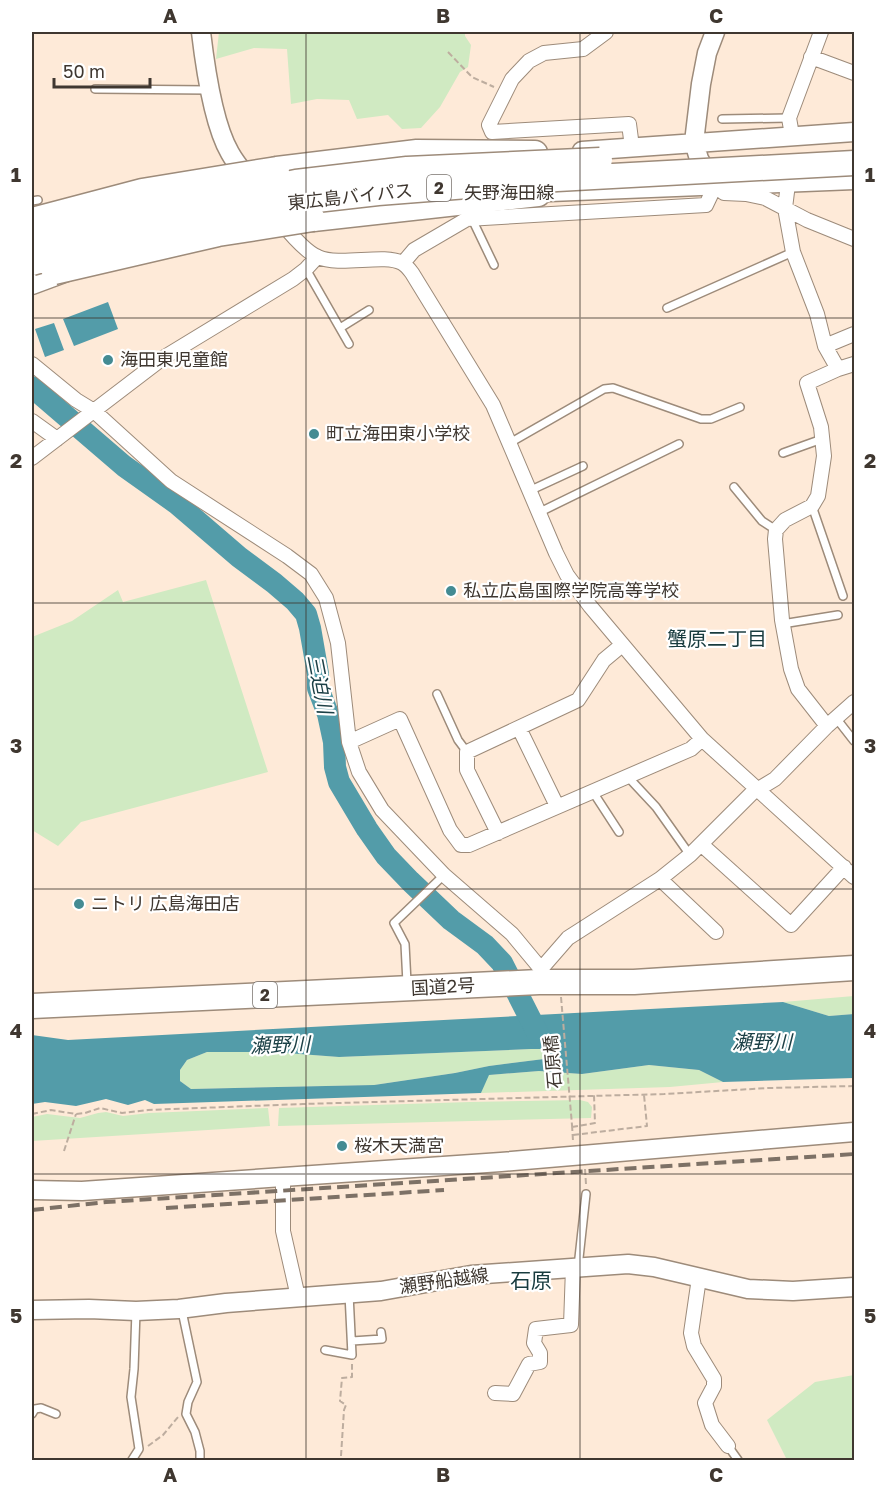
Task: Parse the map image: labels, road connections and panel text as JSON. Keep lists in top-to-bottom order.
{
  "streets": {
    "highway": ["2", "東広島バイパス", "国道2号"],
    "main road": ["矢野海田線", "瀬野船越線"],
    "path": ["石原橋"]
  },
  "crossings": [
    ["国道2号", "石原橋"]
  ],
  "districts": ["蟹原二丁目", "石原"],
  "water": ["三迫川", "瀬野川"],
  "places": [
    "海田東児童館",
    "町立海田東小学校",
    "私立広島国際学院高等学校",
    "ニトリ 広島海田店",
    "桜木天満宮"
  ],
  "scale_bar": "50 m",
  "grid": {
    "columns": ["A", "B", "C"],
    "rows": [
      "1",
      "2",
      "3",
      "4",
      "5"
    ]
  }
}
